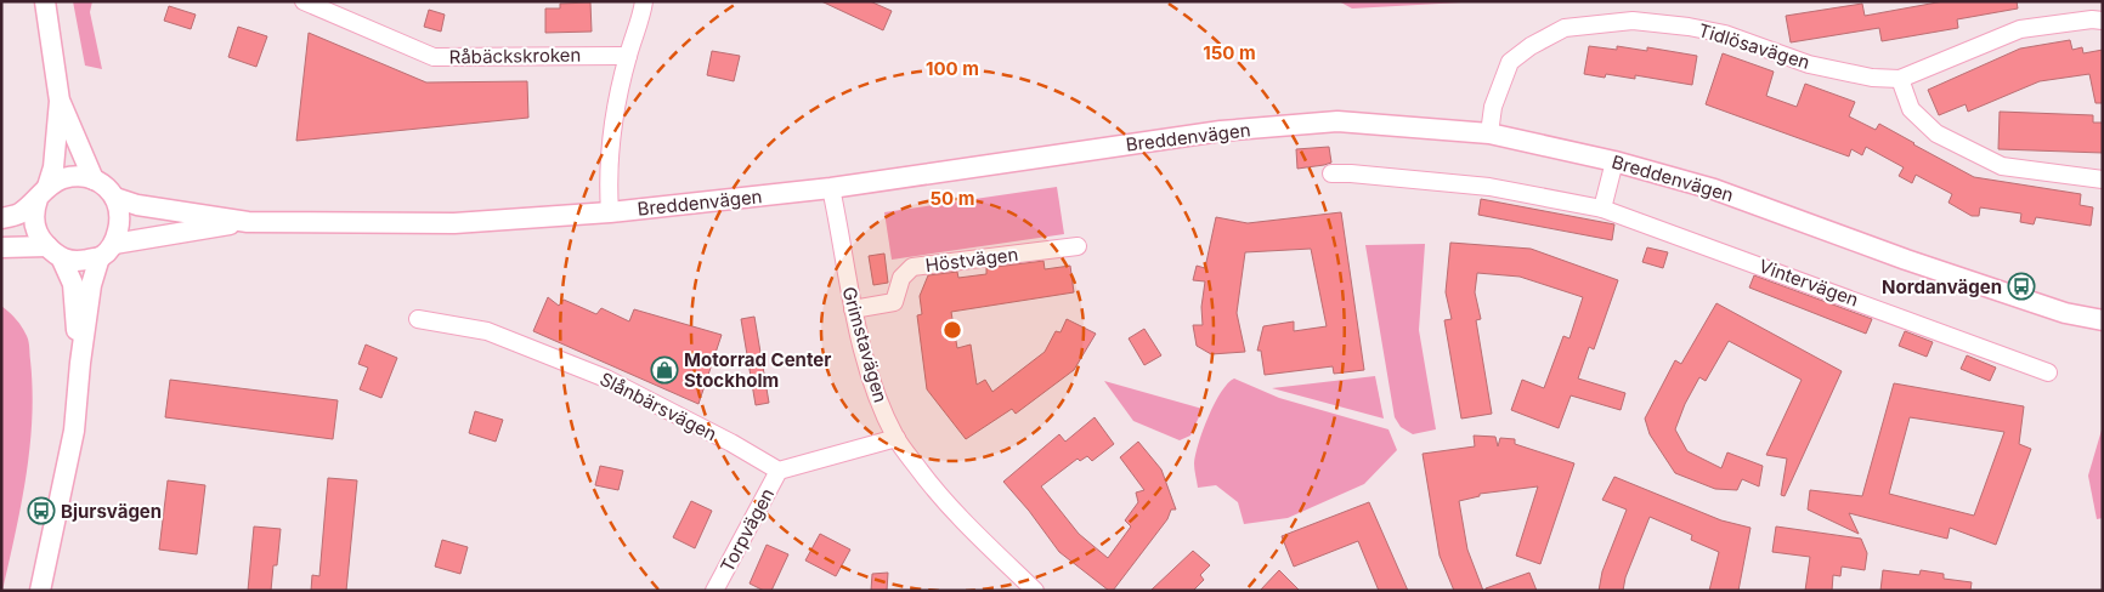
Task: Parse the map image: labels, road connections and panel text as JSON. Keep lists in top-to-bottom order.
{
  "streets": {
    "street": [
      "Tidlösavägen",
      "Råbäckskroken",
      "Breddenvägen",
      "Höstvägen",
      "Vintervägen",
      "Grimstavägen",
      "Slånbärsvägen",
      "Torpvägen"
    ]
  },
  "crossings": [
    ["Tidlösavägen", "Breddenvägen"],
    ["Breddenvägen", "Grimstavägen"],
    ["Höstvägen", "Grimstavägen"],
    ["Slånbärsvägen", "Torpvägen"]
  ],
  "places": {
    "bus stop": ["Nordanvägen", "Bjursvägen"],
    "shop": ["Motorrad Center Stockholm"]
  },
  "rings": ["150 m", "100 m", "50 m"]
}
